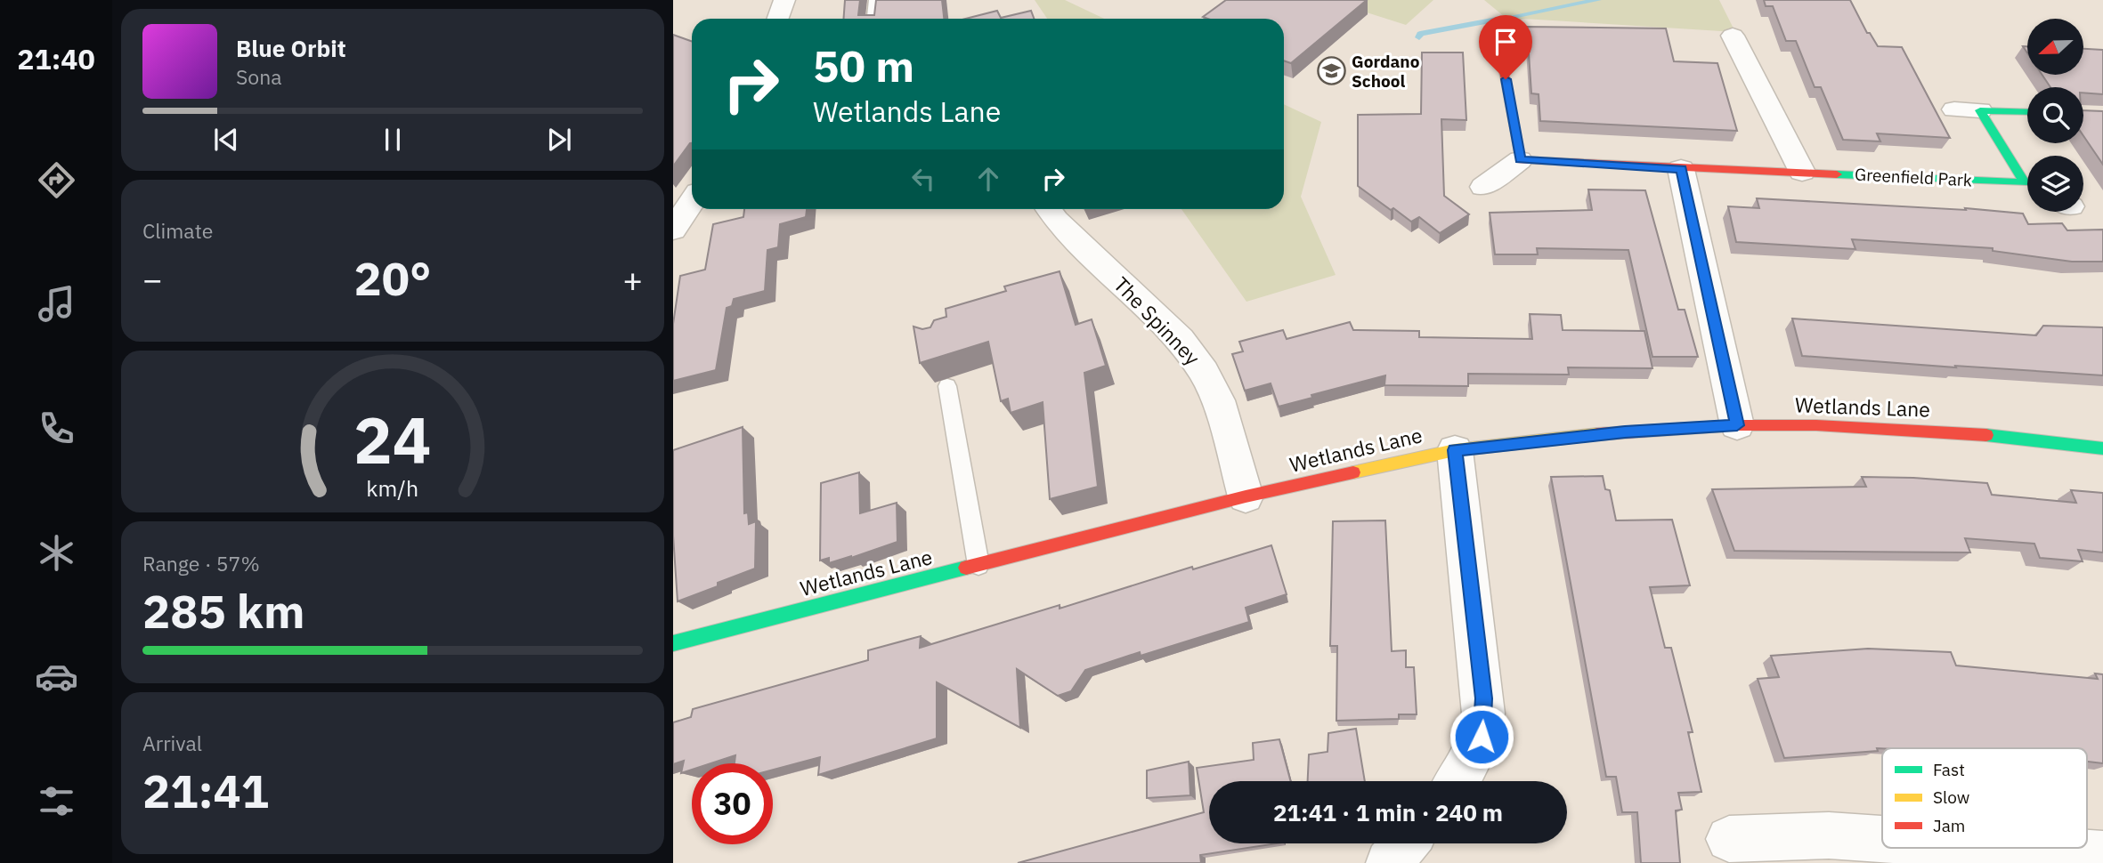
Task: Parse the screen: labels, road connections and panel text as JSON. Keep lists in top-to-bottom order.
{
  "streets": {
    "street": ["Greenfield Park", "The Spinney", "Wetlands Lane"]
  },
  "crossings": [
    ["The Spinney", "Wetlands Lane"]
  ],
  "places": {
    "school or university": ["Gordano School"]
  },
  "legend": ["Fast", "Slow", "Jam"],
  "north": "left",
  "page": {
    "tabs": "21:40",
    "turn": ["50 m", "Wetlands Lane"],
    "song": ["Blue Orbit", "Sona"],
    "tile": [
      "Climate",
      ["Range · 57%", "285 km"],
      ["Arrival", "21:41"]
    ],
    "heat": ["−", "20°", "+"],
    "limit": "30",
    "trip": "21:41 · 1 min · 240 m",
    "gauge": ["24", "km/h"]
  }
}
